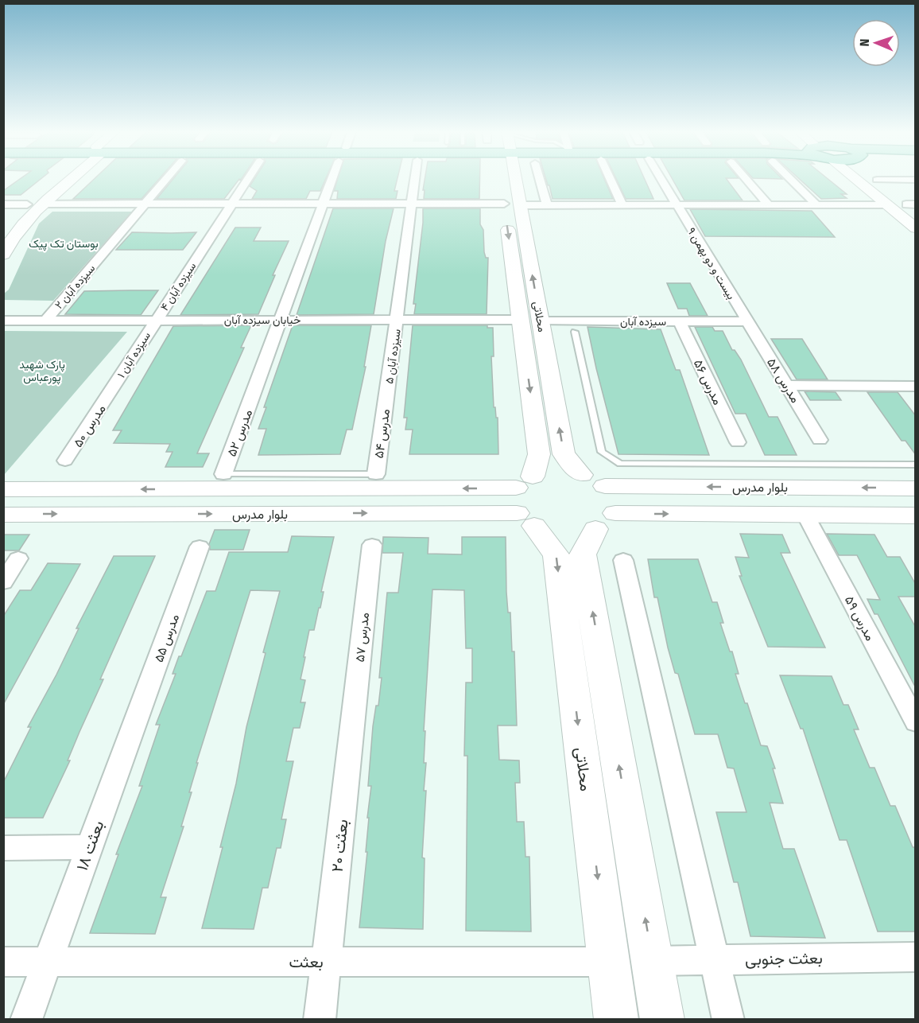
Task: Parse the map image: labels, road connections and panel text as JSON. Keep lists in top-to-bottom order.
{
  "streets": {
    "main road": ["محلاتی", "بلوار مدرس"],
    "street": [
      "بیست و دو بهمن ۹",
      "سیزده آبان ۲",
      "سیزده آبان ۴",
      "خیابان سیزده آبان",
      "سیزده آبان",
      "سیزده آبان ۱",
      "سیزده آبان ۵",
      "مدرس ۵۸",
      "مدرس ۵۶",
      "مدرس ۵۰",
      "مدرس ۵۲",
      "مدرس ۵۴",
      "مدرس ۵۹",
      "مدرس ۵۷",
      "مدرس ۵۵",
      "بعثت ۱۸",
      "بعثت ۲۰",
      "بعثت جنوبی",
      "بعثت"
    ]
  },
  "crossings": [
    ["بیست و دو بهمن ۹", "سیزده آبان"],
    ["بیست و دو بهمن ۹", "مدرس ۵۸"],
    ["سیزده آبان ۲", "خیابان سیزده آبان"],
    ["سیزده آبان ۴", "خیابان سیزده آبان"],
    ["سیزده آبان ۴", "سیزده آبان ۱"],
    ["محلاتی", "خیابان سیزده آبان"],
    ["محلاتی", "سیزده آبان"],
    ["محلاتی", "بلوار مدرس"],
    ["محلاتی", "بعثت"],
    ["خیابان سیزده آبان", "سیزده آبان ۱"],
    ["خیابان سیزده آبان", "سیزده آبان ۵"],
    ["خیابان سیزده آبان", "مدرس ۵۲"],
    ["سیزده آبان", "مدرس ۵۸"],
    ["سیزده آبان", "مدرس ۵۶"],
    ["سیزده آبان ۱", "مدرس ۵۰"],
    ["سیزده آبان ۵", "مدرس ۵۴"],
    ["بلوار مدرس", "مدرس ۵۹"],
    ["مدرس ۵۷", "بعثت ۲۰"],
    ["مدرس ۵۵", "بعثت ۱۸"],
    ["بعثت ۱۸", "بعثت"],
    ["بعثت ۲۰", "بعثت"]
  ],
  "parks": ["بوستان تک پیک", "پارک شهید پورعباس"],
  "north": "left"
}
